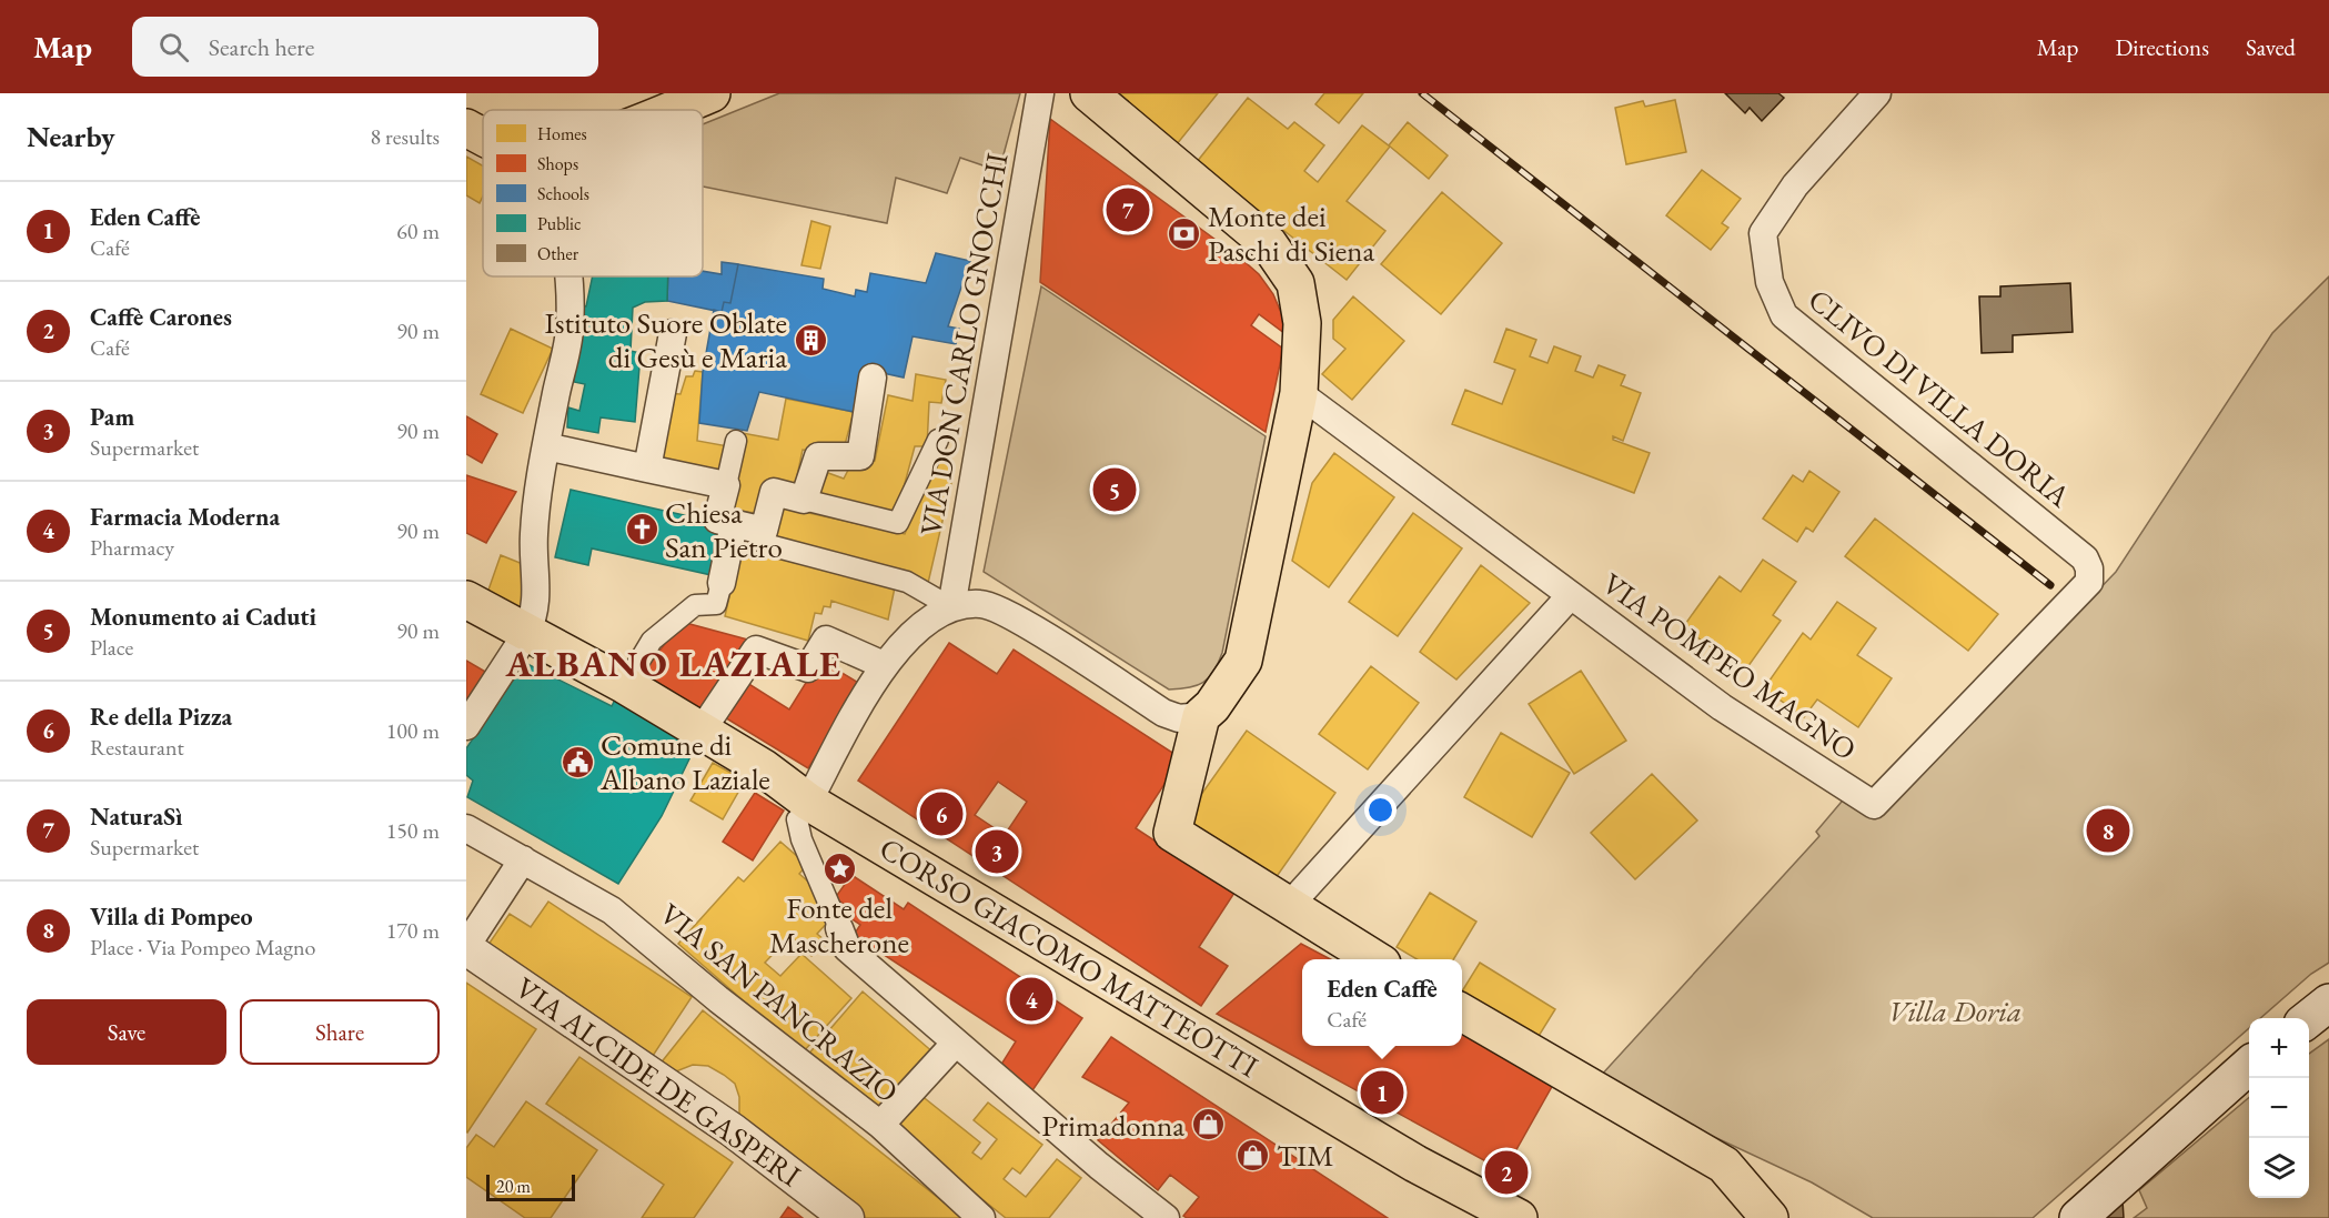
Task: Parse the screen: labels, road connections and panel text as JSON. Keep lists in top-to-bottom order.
{
  "streets": {
    "main road": ["CORSO GIACOMO MATTEOTTI"],
    "street": [
      "VIA DON CARLO GNOCCHI",
      "CLIVO DI VILLA DORIA",
      "VIA POMPEO MAGNO",
      "VIA SAN PANCRAZIO",
      "VIA ALCIDE DE GASPERI"
    ]
  },
  "crossings": [
    ["CLIVO DI VILLA DORIA", "VIA POMPEO MAGNO"]
  ],
  "districts": ["ALBANO LAZIALE"],
  "parks": ["Villa Doria"],
  "places": {
    "bank": ["Monte dei Paschi di Siena"],
    "building": ["Istituto Suore Oblate di Gesù e Maria"],
    "church": ["Chiesa San Pietro"],
    "public building": ["Comune di Albano Laziale"],
    "place": ["Fonte del Mascherone"],
    "shop": ["Primadonna", "TIM"]
  },
  "legend": [
    "Homes",
    "Shops",
    "Schools",
    "Public",
    "Other"
  ],
  "scale_bar": "20 m",
  "page": {
    "header": "Map",
    "search": "Search here",
    "nav": ["Map", "Directions", "Saved"],
    "heading": ["Nearby", "8 results"],
    "list": [
      {
        "mark": "1",
        "name": "Eden Caffè",
        "note": "Café",
        "value": "60 m"
      },
      {
        "mark": "2",
        "name": "Caffè Carones",
        "note": "Café",
        "value": "90 m"
      },
      {
        "mark": "3",
        "name": "Pam",
        "note": "Supermarket",
        "value": "90 m"
      },
      {
        "mark": "4",
        "name": "Farmacia Moderna",
        "note": "Pharmacy",
        "value": "90 m"
      },
      {
        "mark": "5",
        "name": "Monumento ai Caduti",
        "note": "Place",
        "value": "90 m"
      },
      {
        "mark": "6",
        "name": "Re della Pizza",
        "note": "Restaurant",
        "value": "100 m"
      },
      {
        "mark": "7",
        "name": "NaturaSì",
        "note": "Supermarket",
        "value": "150 m"
      },
      {
        "mark": "8",
        "name": "Villa di Pompeo",
        "note": "Place · Via Pompeo Magno",
        "value": "170 m"
      }
    ],
    "pins": [
      "7",
      "5",
      "6",
      "8",
      "3",
      "4",
      "1",
      "2"
    ],
    "popup": ["Eden Caffè", "Café"],
    "buttons": ["Save", "Share"],
    "map_buttons": ["+", "−"],
    "scale": "20 m"
  }
}
